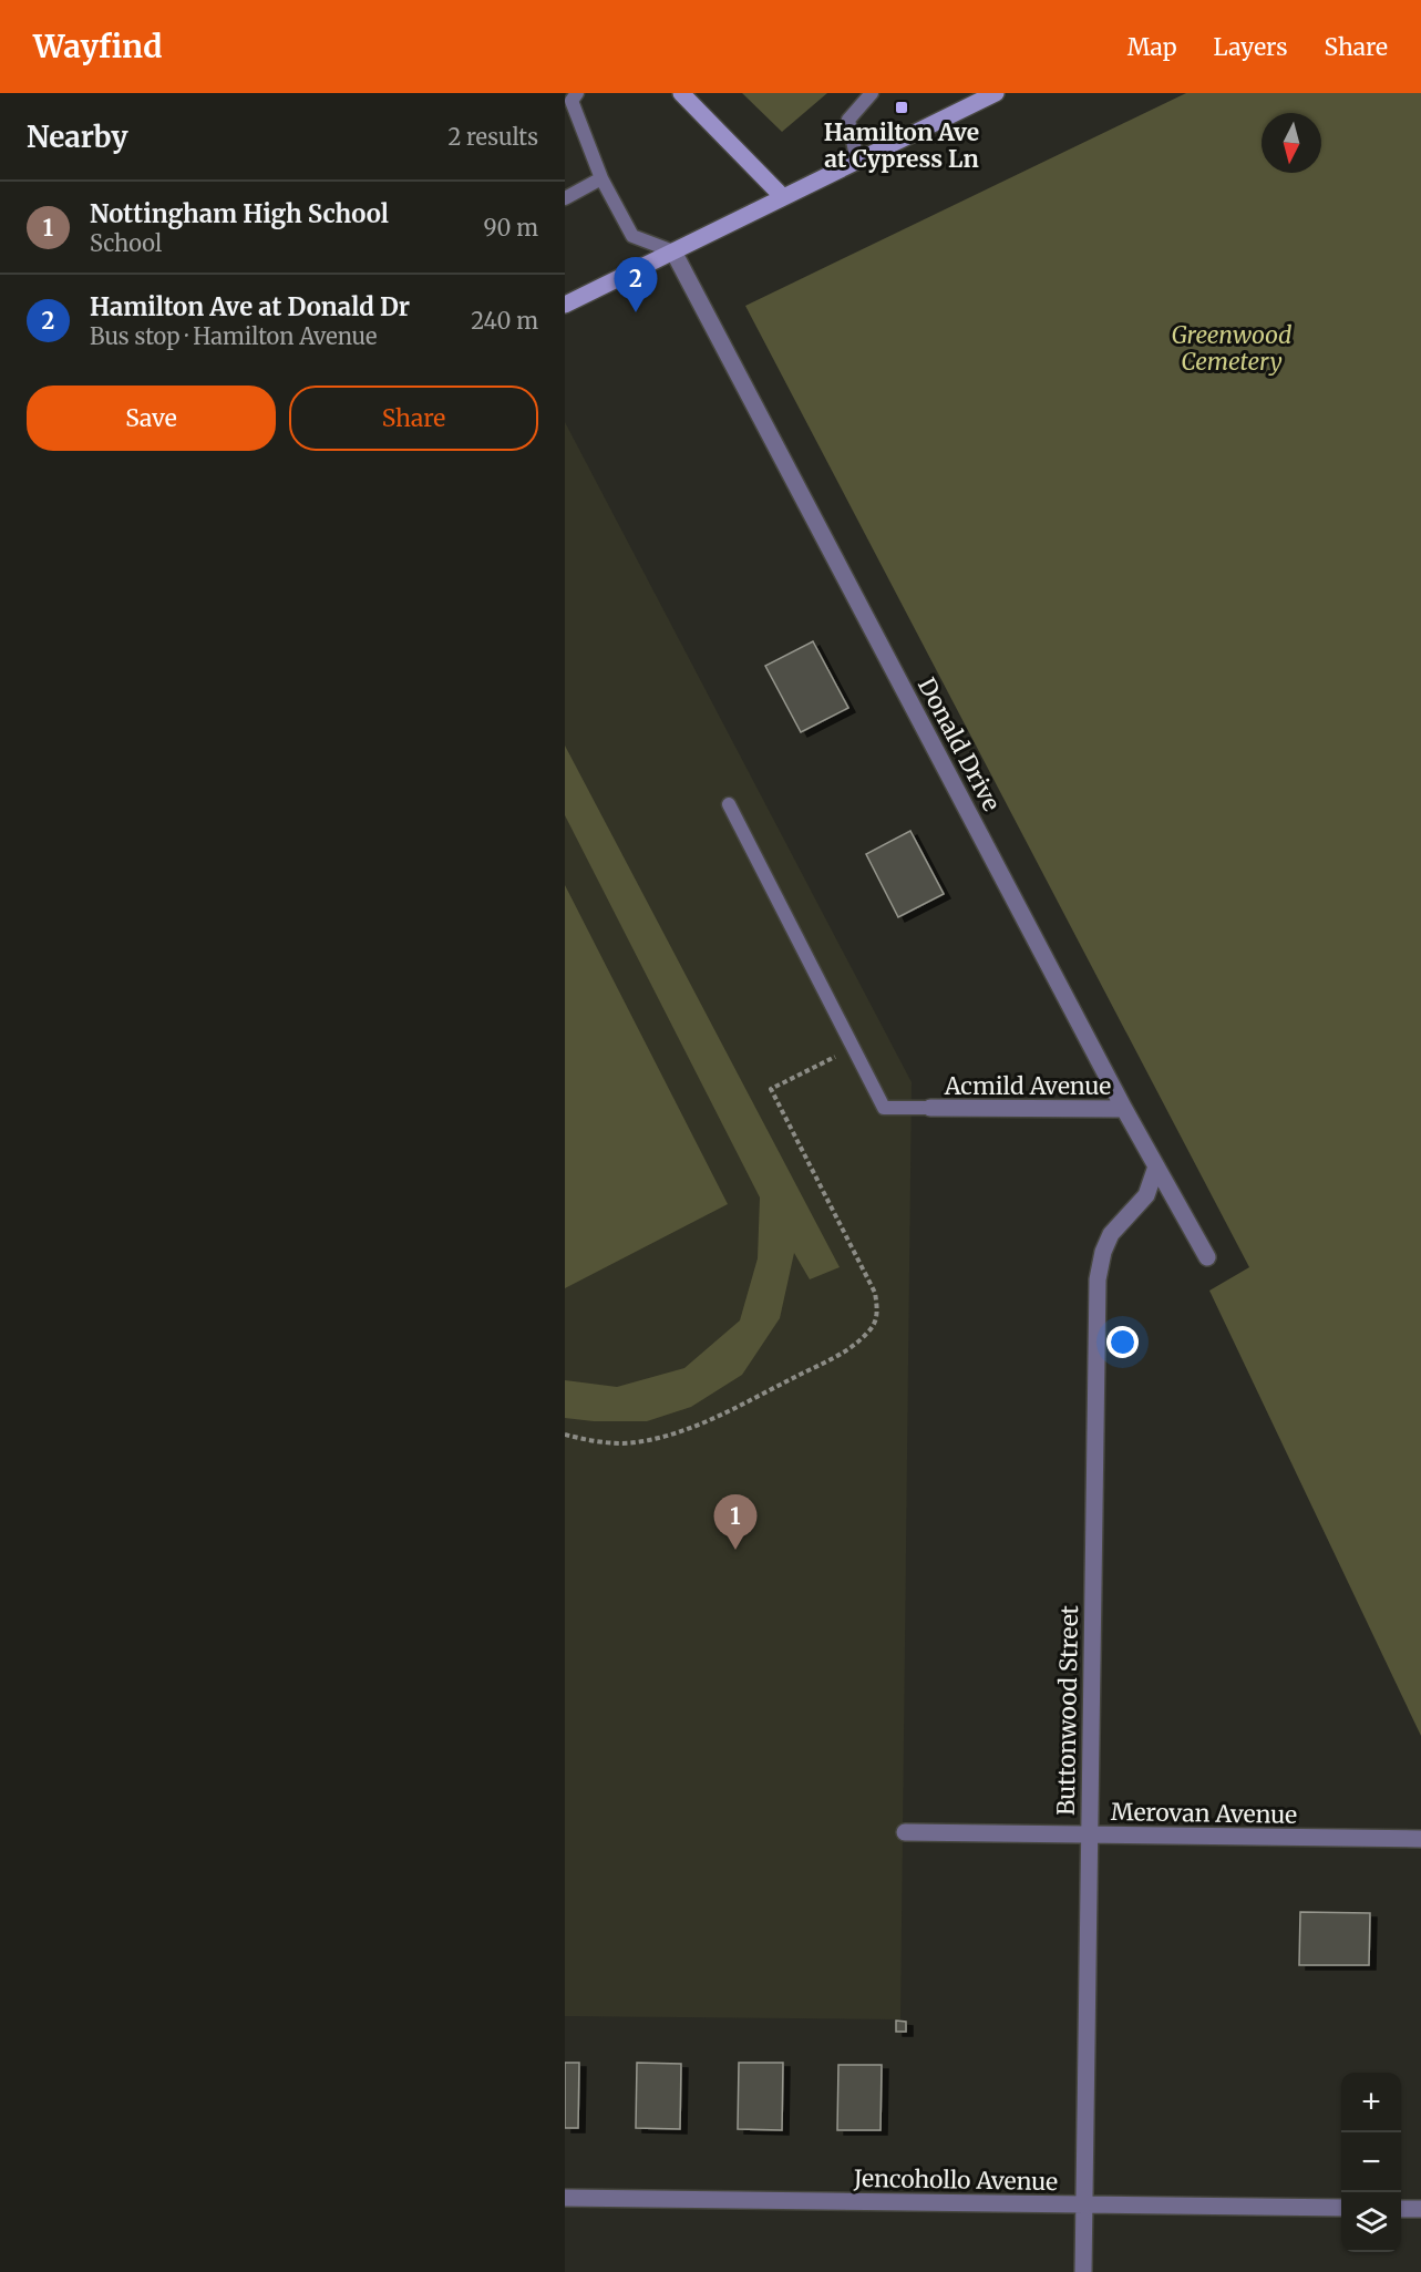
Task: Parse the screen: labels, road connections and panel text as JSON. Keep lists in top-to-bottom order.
{
  "streets": {
    "street": [
      "Donald Drive",
      "Acmild Avenue",
      "Buttonwood Street",
      "Merovan Avenue",
      "Jencohollo Avenue"
    ]
  },
  "crossings": [
    ["Donald Drive", "Acmild Avenue"],
    ["Donald Drive", "Buttonwood Street"],
    ["Buttonwood Street", "Merovan Avenue"],
    ["Buttonwood Street", "Jencohollo Avenue"]
  ],
  "parks": ["Greenwood Cemetery"],
  "places": {
    "transit": ["Hamilton Ave at Cypress Ln"]
  },
  "north": "bottom",
  "page": {
    "header": "Wayfind",
    "nav": ["Map", "Layers", "Share"],
    "heading": ["Nearby", "2 results"],
    "list": [
      {
        "mark": "1",
        "name": "Nottingham High School",
        "note": "School",
        "value": "90 m"
      },
      {
        "mark": "2",
        "name": "Hamilton Ave at Donald Dr",
        "note": "Bus stop · Hamilton Avenue",
        "value": "240 m"
      }
    ],
    "pins": ["2", "1"],
    "buttons": ["Save", "Share"],
    "map_buttons": ["+", "−"]
  }
}
